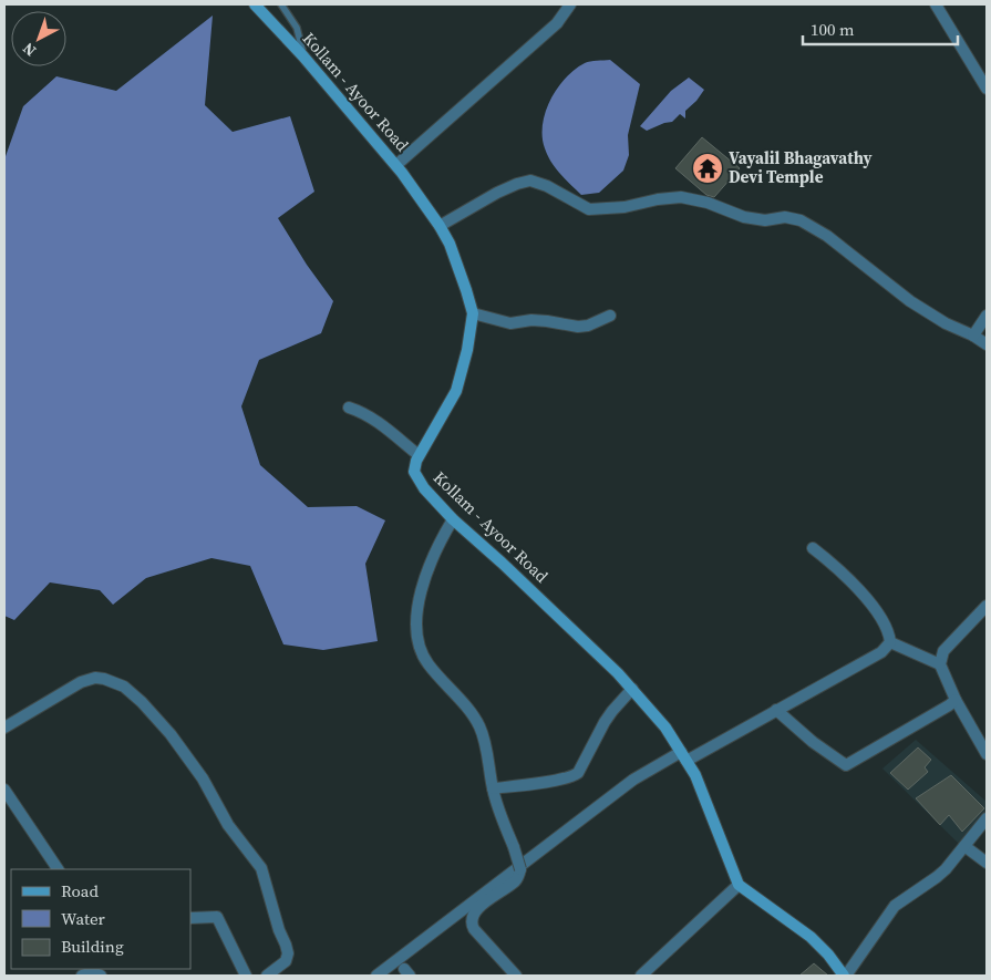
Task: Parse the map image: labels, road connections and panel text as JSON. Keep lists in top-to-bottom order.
{
  "streets": {
    "main road": ["Kollam - Ayoor Road"]
  },
  "places": {
    "temple": ["Vayalil Bhagavathy Devi Temple"]
  },
  "legend": ["Road", "Water", "Building"],
  "scale_bar": "100 m",
  "north": "bottom left"
}
